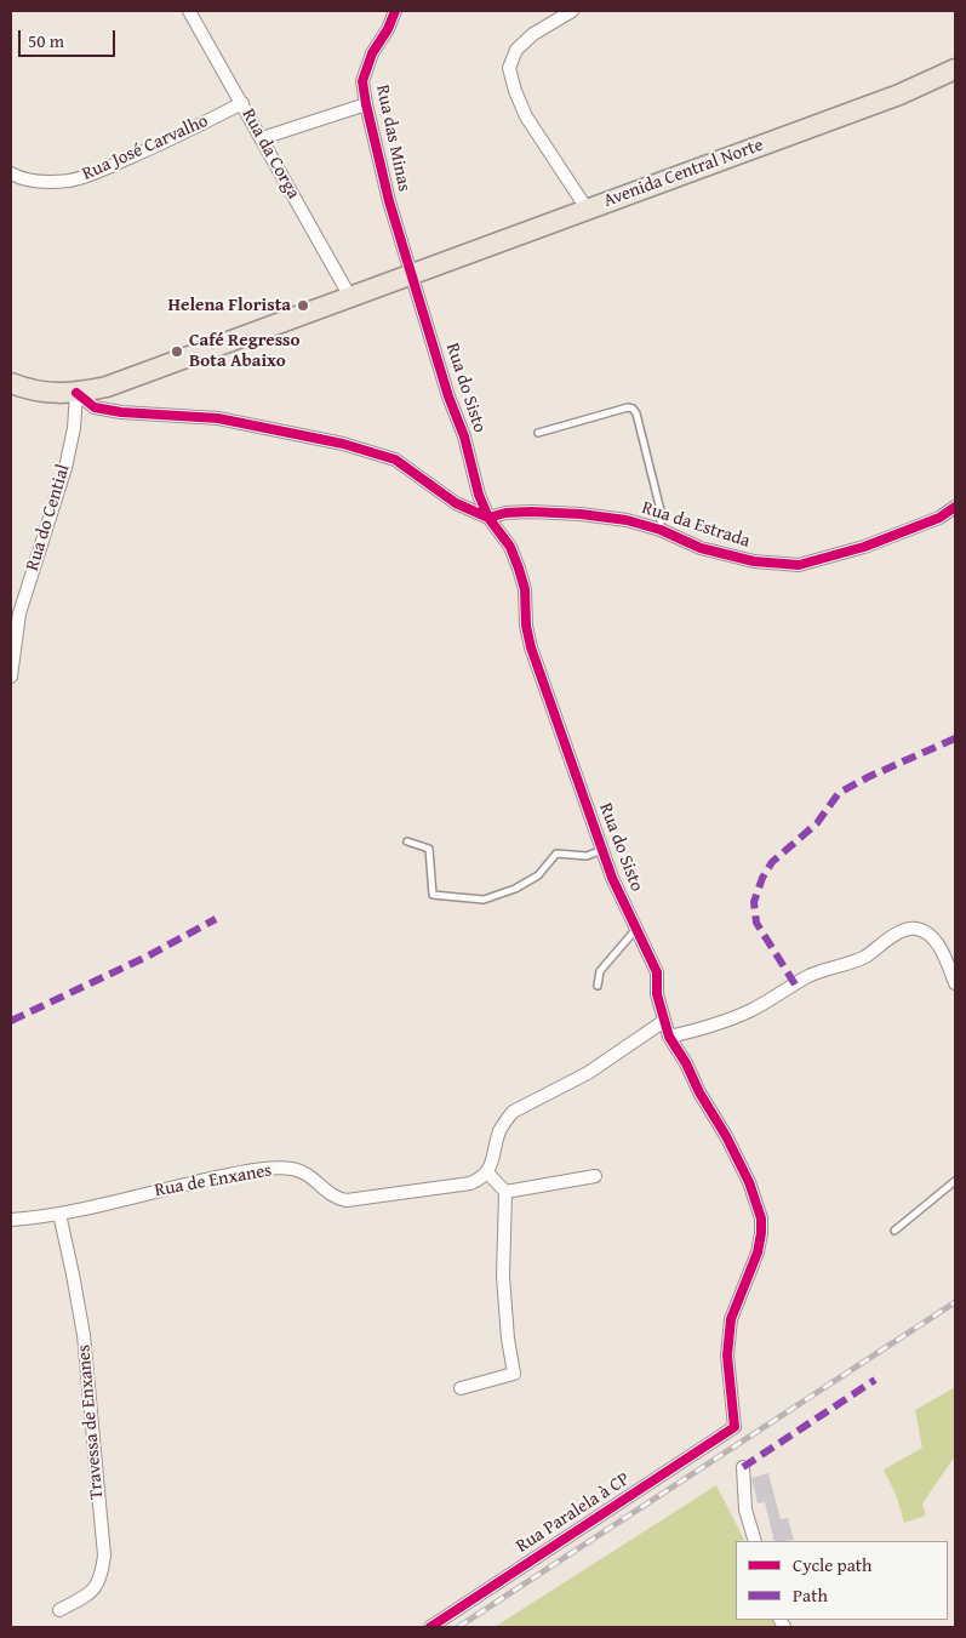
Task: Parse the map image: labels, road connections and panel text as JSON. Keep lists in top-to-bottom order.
{
  "streets": {
    "main road": ["Avenida Central Norte"],
    "street": [
      "Rua das Minas",
      "Rua José Carvalho",
      "Rua da Corga",
      "Rua do Sisto",
      "Rua do Cential",
      "Rua da Estrada",
      "Rua de Enxanes",
      "Travessa de Enxanes",
      "Rua Paralela à CP"
    ]
  },
  "crossings": [
    ["Rua das Minas", "Avenida Central Norte"],
    ["Rua das Minas", "Rua do Sisto"],
    ["Rua José Carvalho", "Rua da Corga"],
    ["Rua da Corga", "Avenida Central Norte"],
    ["Avenida Central Norte", "Rua do Sisto"],
    ["Avenida Central Norte", "Rua do Cential"],
    ["Rua do Sisto", "Rua da Estrada"],
    ["Rua do Sisto", "Rua Paralela à CP"],
    ["Rua de Enxanes", "Travessa de Enxanes"]
  ],
  "places": ["Helena Florista", "Café Regresso Bota Abaixo"],
  "legend": ["Cycle path", "Path"],
  "scale_bar": "50 m"
}
